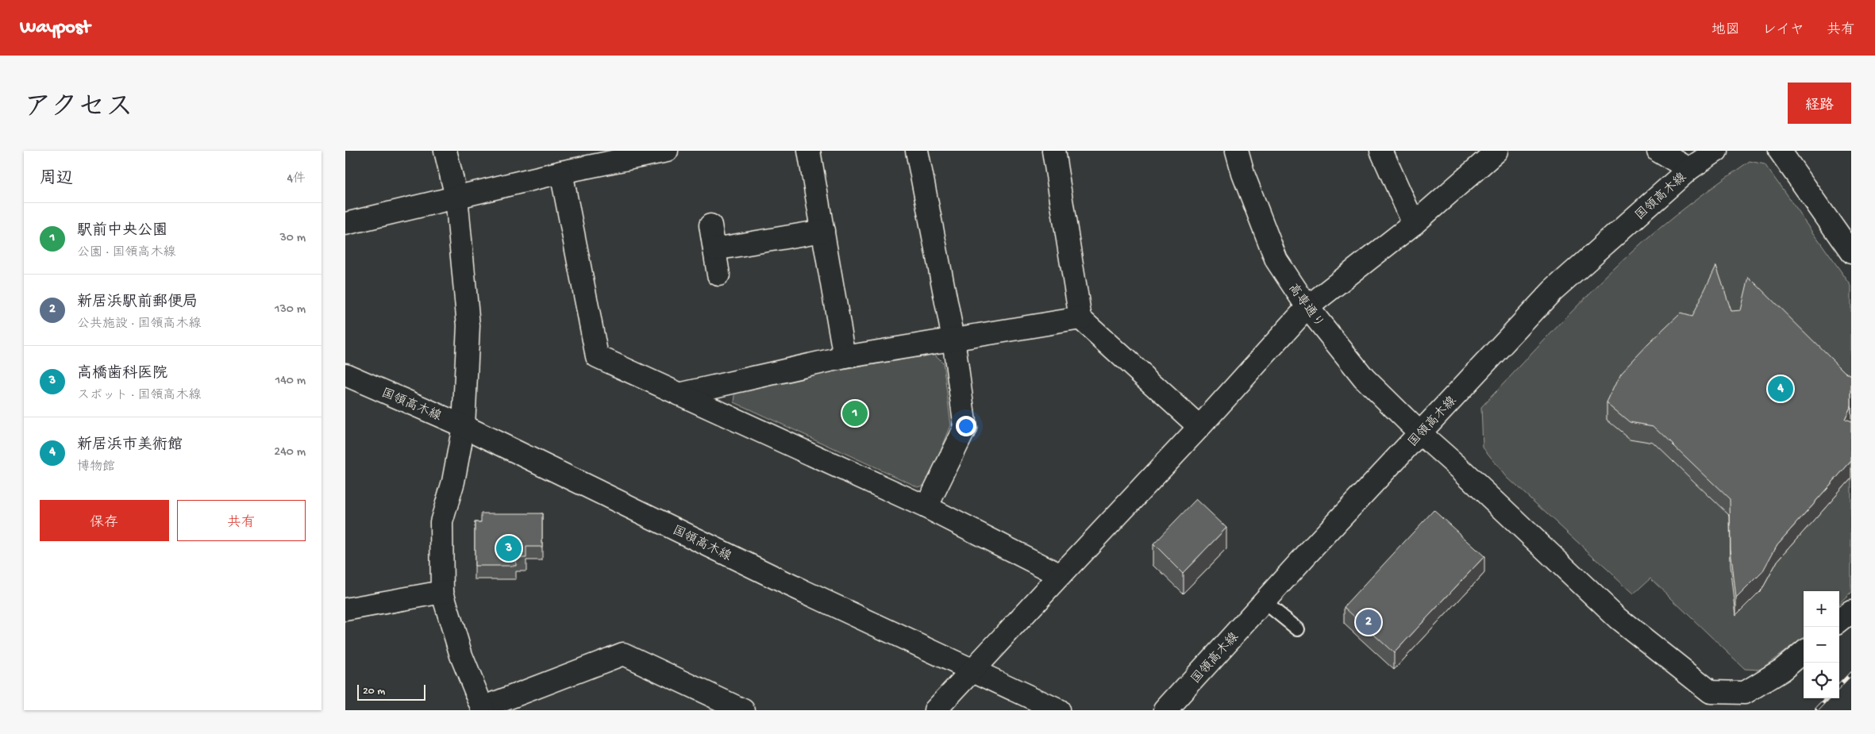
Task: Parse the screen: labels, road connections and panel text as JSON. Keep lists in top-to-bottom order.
{
  "streets": {
    "street": ["国領高木線", "高専通り"]
  },
  "crossings": [
    ["国領高木線", "高専通り"]
  ],
  "scale_bar": "20 m",
  "page": {
    "header": "Waypost",
    "nav": ["地図", "レイヤ", "共有"],
    "title": "アクセス",
    "buttons": [
      "経路",
      ["保存", "共有"]
    ],
    "heading": ["周辺", "4件"],
    "list": [
      {
        "mark": "1",
        "name": "駅前中央公園",
        "note": "公園 · 国領高木線",
        "value": "30 m"
      },
      {
        "mark": "2",
        "name": "新居浜駅前郵便局",
        "note": "公共施設 · 国領高木線",
        "value": "130 m"
      },
      {
        "mark": "3",
        "name": "高橋歯科医院",
        "note": "スポット · 国領高木線",
        "value": "140 m"
      },
      {
        "mark": "4",
        "name": "新居浜市美術館",
        "note": "博物館",
        "value": "240 m"
      }
    ],
    "pins": [
      "4",
      "1",
      "3",
      "2"
    ],
    "map_buttons": ["+", "−"],
    "scale": "20 m"
  }
}
